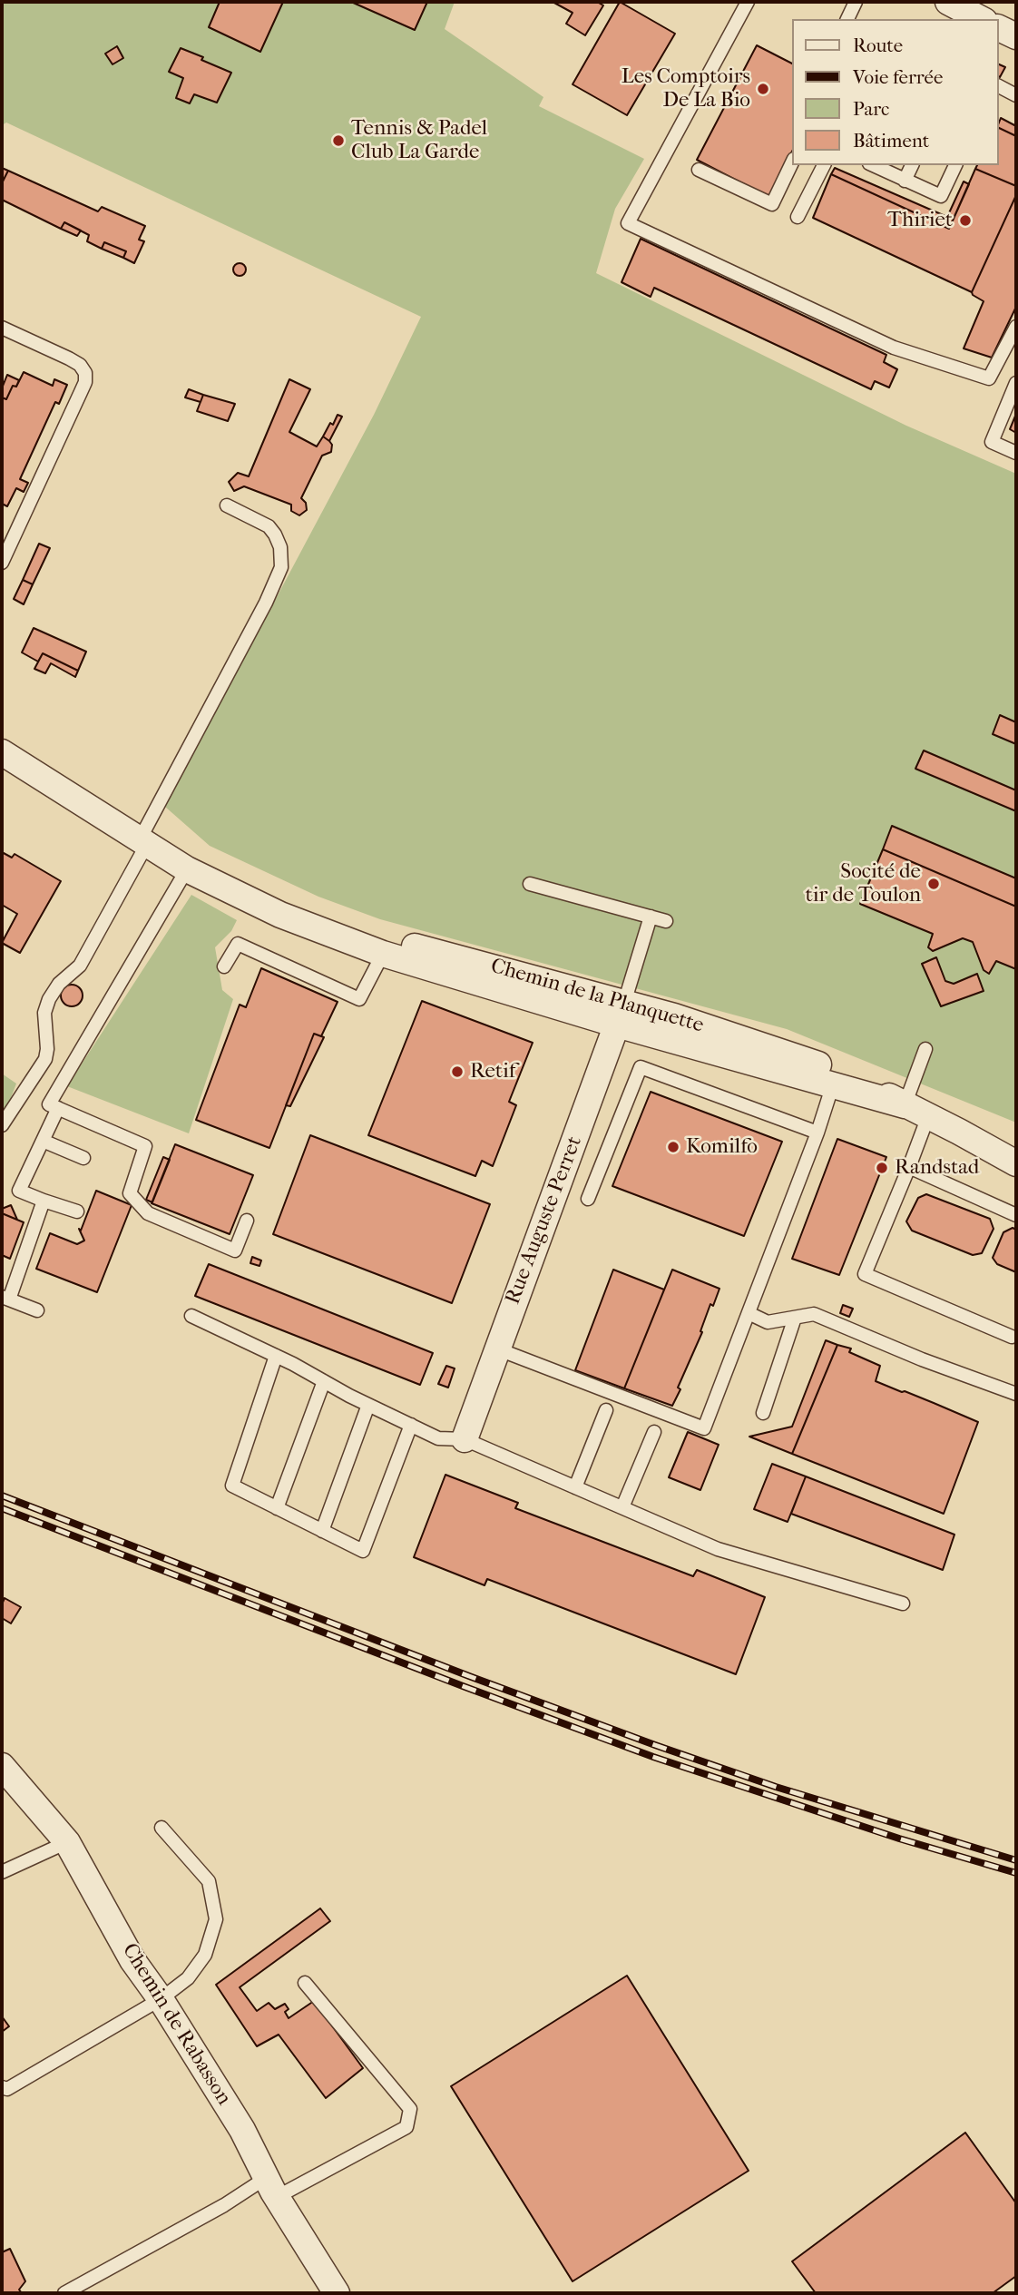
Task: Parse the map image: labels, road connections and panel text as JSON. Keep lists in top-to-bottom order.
{
  "streets": {
    "street": ["Chemin de la Planquette", "Rue Auguste Perret", "Chemin de Rabasson"]
  },
  "crossings": [
    ["Chemin de la Planquette", "Rue Auguste Perret"]
  ],
  "places": [
    "Les Comptoirs De La Bio",
    "Tennis & Padel Club La Garde",
    "Thiriet",
    "Socité de tir de Toulon",
    "Retif",
    "Komilfo",
    "Randstad"
  ],
  "legend": [
    "Route",
    "Voie ferrée",
    "Parc",
    "Bâtiment"
  ]
}
